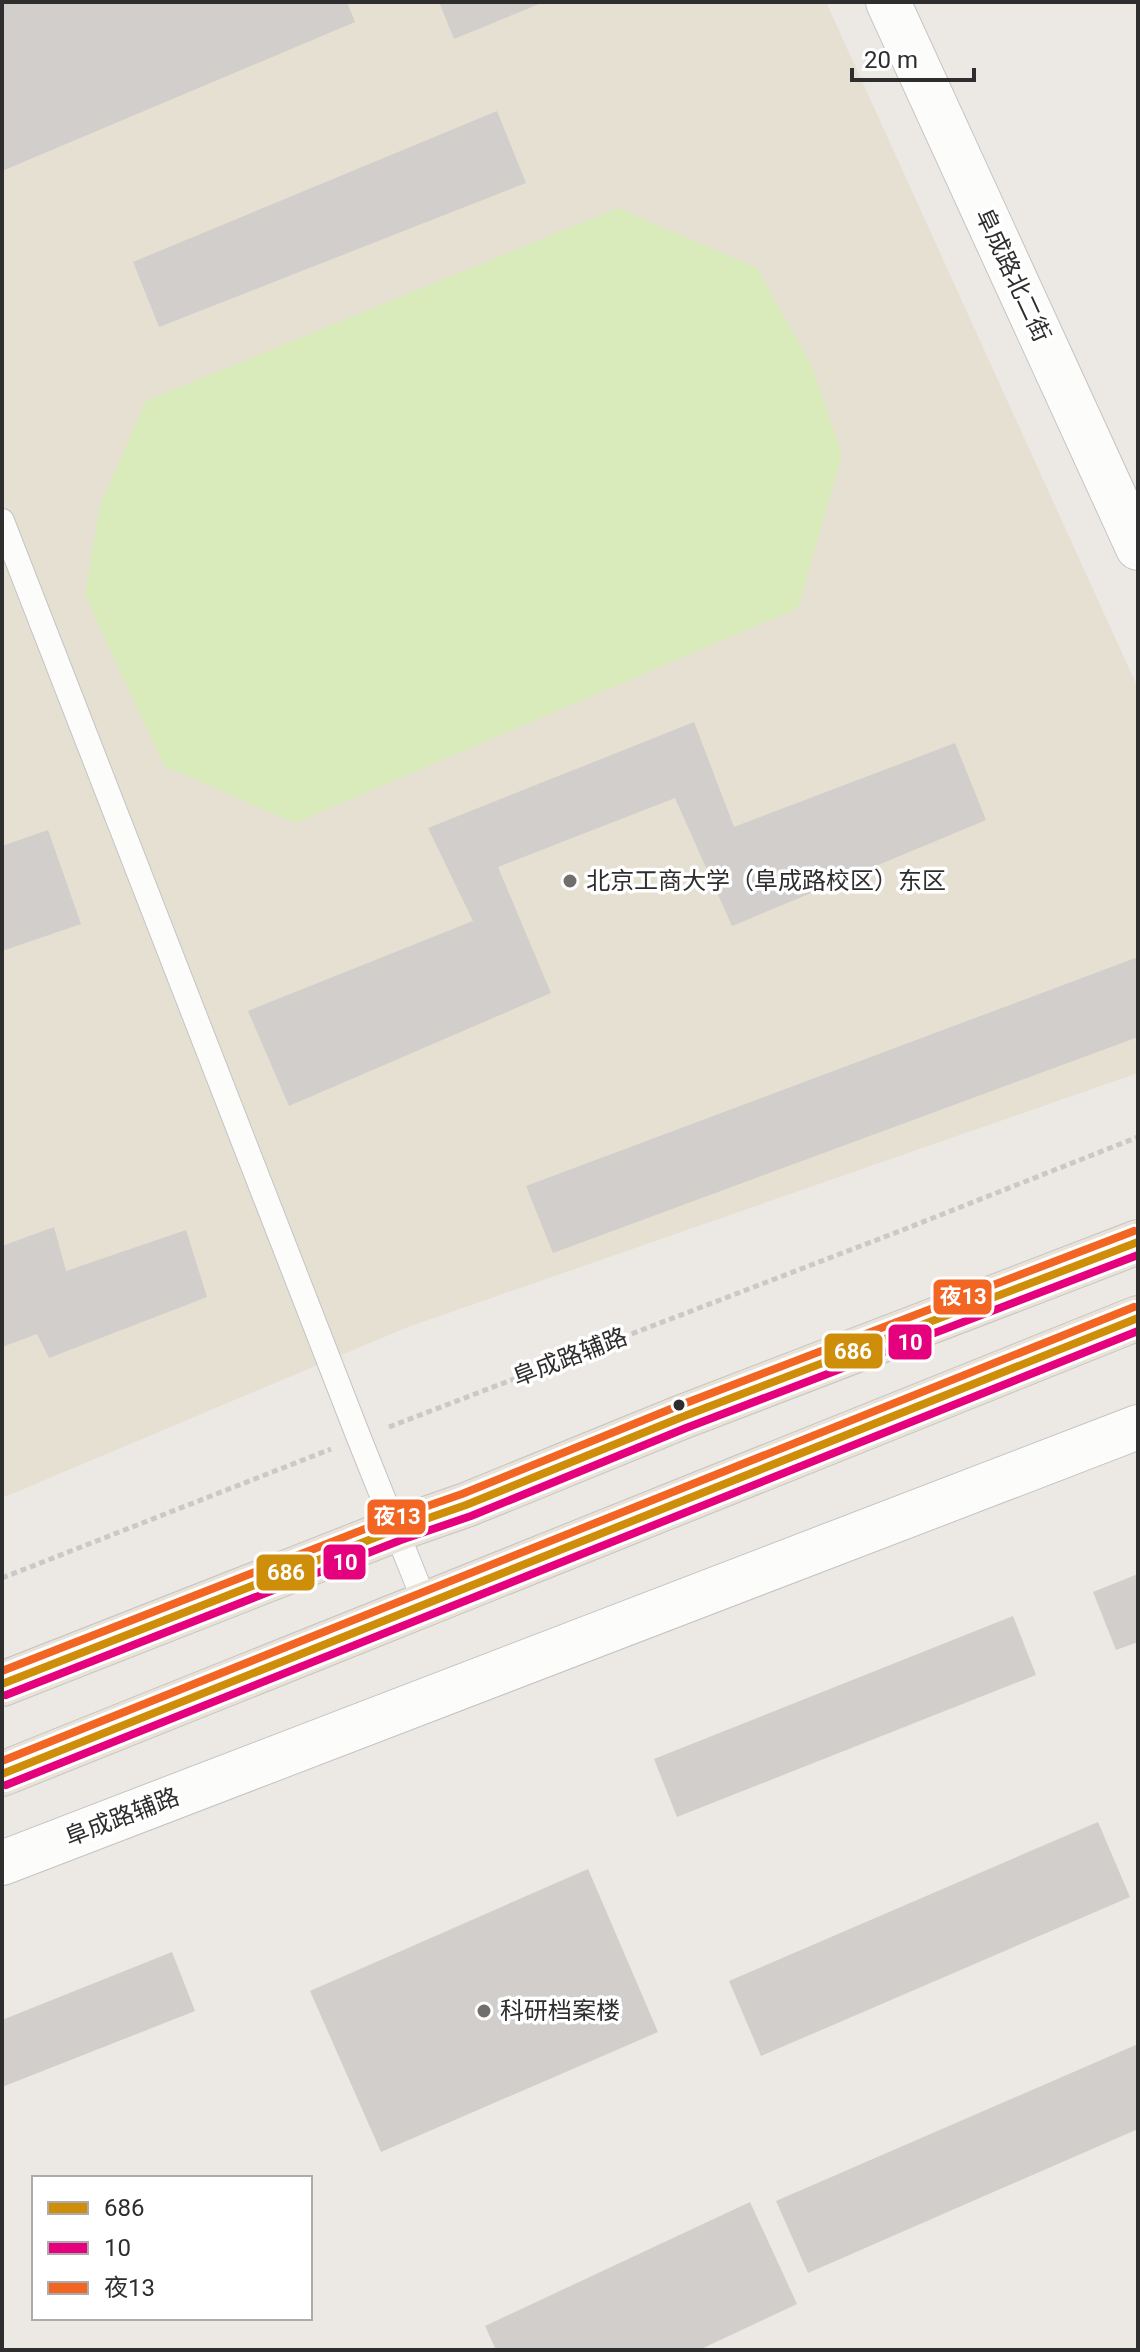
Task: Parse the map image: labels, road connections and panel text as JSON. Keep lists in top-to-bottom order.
{
  "streets": {
    "street": ["阜成路北二街", "阜成路辅路"]
  },
  "places": ["北京工商大学（阜成路校区）东区", "科研档案楼"],
  "lines": ["transit line 夜13", "transit line 686", "transit line 10"],
  "legend": ["686", "10", "夜13"],
  "scale_bar": "20 m"
}
